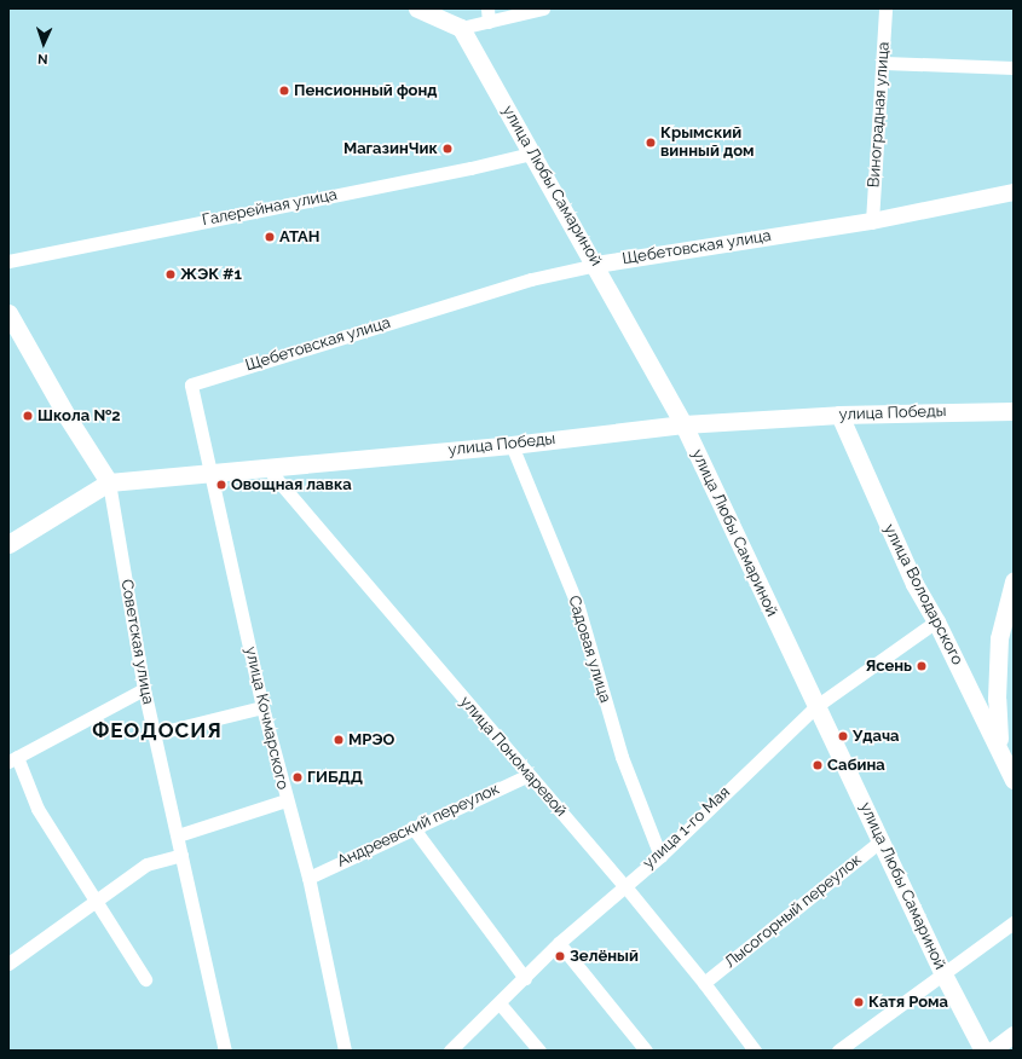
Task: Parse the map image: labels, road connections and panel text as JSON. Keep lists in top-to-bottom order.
{
  "streets": {
    "main road": [
      "улица Любы Самариной",
      "улица Победы",
      "улица Володарского",
      "Советская улица"
    ],
    "street": [
      "Виноградная улица",
      "Галерейная улица",
      "Щебетовская улица",
      "Садовая улица",
      "улица Кочмарского",
      "улица Пономаревой",
      "Андреевский переулок",
      "улица 1-го Мая",
      "Лысогорный переулок"
    ]
  },
  "crossings": [
    ["Виноградная улица", "Щебетовская улица"],
    ["улица Любы Самариной", "Галерейная улица"],
    ["улица Любы Самариной", "Щебетовская улица"],
    ["улица Любы Самариной", "улица Победы"],
    ["улица Любы Самариной", "улица 1-го Мая"],
    ["улица Любы Самариной", "Лысогорный переулок"],
    ["Щебетовская улица", "улица Кочмарского"],
    ["улица Победы", "улица Володарского"],
    ["улица Победы", "Советская улица"],
    ["улица Победы", "Садовая улица"],
    ["улица Победы", "улица Кочмарского"],
    ["улица Победы", "улица Пономаревой"],
    ["улица Володарского", "улица 1-го Мая"],
    ["Садовая улица", "улица 1-го Мая"],
    ["улица Кочмарского", "Андреевский переулок"],
    ["улица Пономаревой", "Андреевский переулок"],
    ["улица Пономаревой", "улица 1-го Мая"],
    ["улица Пономаревой", "Лысогорный переулок"]
  ],
  "districts": ["ФЕОДОСИЯ"],
  "places": [
    "Пенсионный фонд",
    "Крымский винный дом",
    "МагазинЧик",
    "АТАН",
    "ЖЭК #1",
    "Школа №2",
    "Овощная лавка",
    "Ясень",
    "Удача",
    "МРЭО",
    "Сабина",
    "ГИБДД",
    "Зелёный",
    "Катя Рома"
  ],
  "north": "bottom"
}
